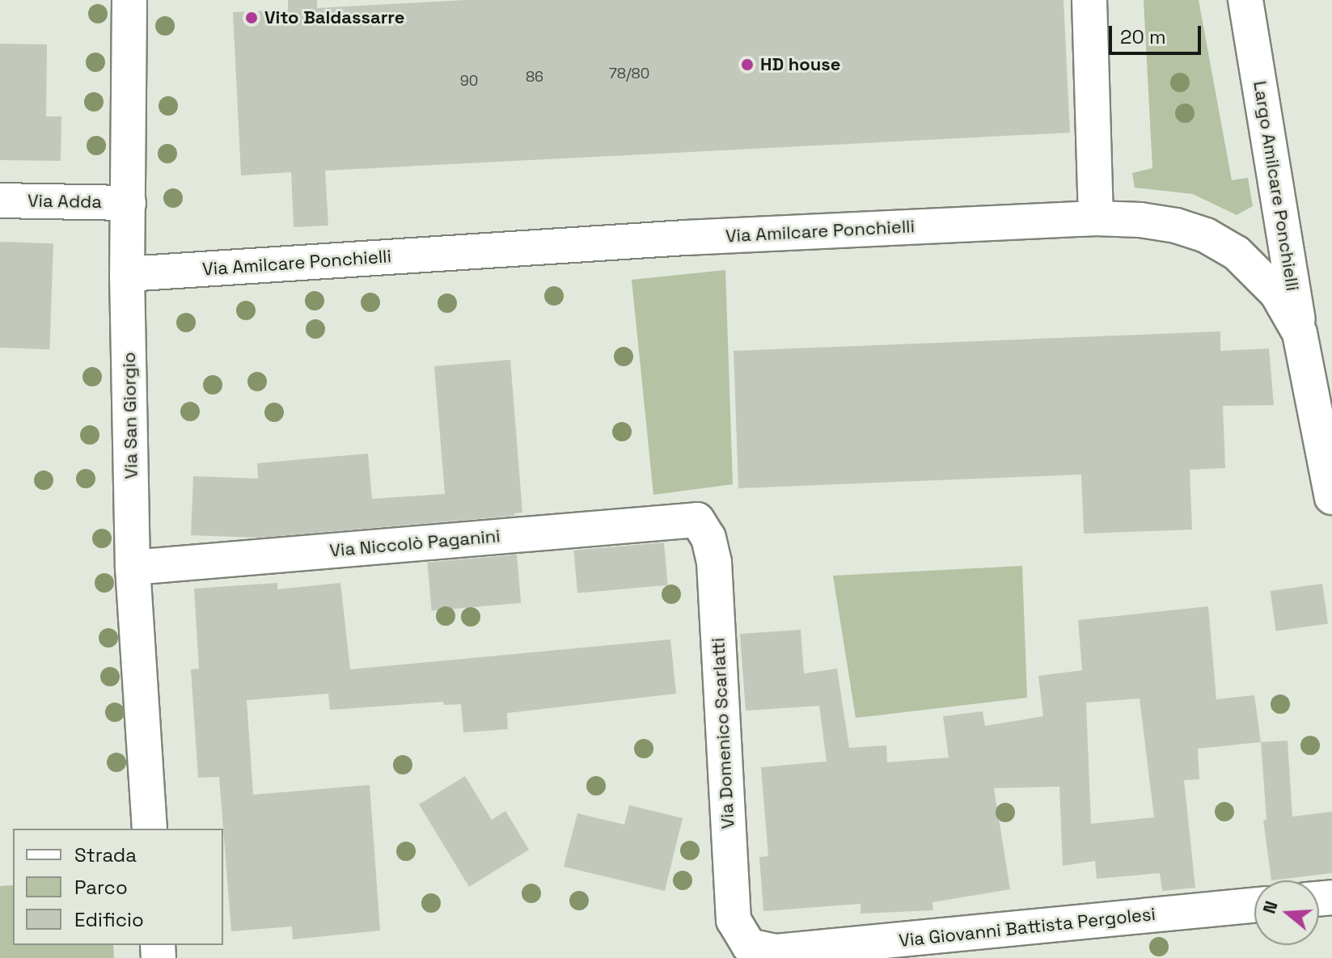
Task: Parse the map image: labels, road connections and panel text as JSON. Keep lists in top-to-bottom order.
{
  "streets": {
    "street": [
      "Largo Amilcare Ponchielli",
      "Via Adda",
      "Via Amilcare Ponchielli",
      "Via San Giorgio",
      "Via Niccolò Paganini",
      "Via Domenico Scarlatti",
      "Via Giovanni Battista Pergolesi"
    ]
  },
  "crossings": [
    ["Largo Amilcare Ponchielli", "Via Amilcare Ponchielli"],
    ["Via Adda", "Via San Giorgio"],
    ["Via Amilcare Ponchielli", "Via San Giorgio"],
    ["Via San Giorgio", "Via Niccolò Paganini"],
    ["Via Niccolò Paganini", "Via Domenico Scarlatti"],
    ["Via Domenico Scarlatti", "Via Giovanni Battista Pergolesi"]
  ],
  "places": ["Vito Baldassarre", "HD house"],
  "house_numbers": ["78/80", "86", "90"],
  "legend": ["Strada", "Parco", "Edificio"],
  "scale_bar": "20 m",
  "north": "left"
}
